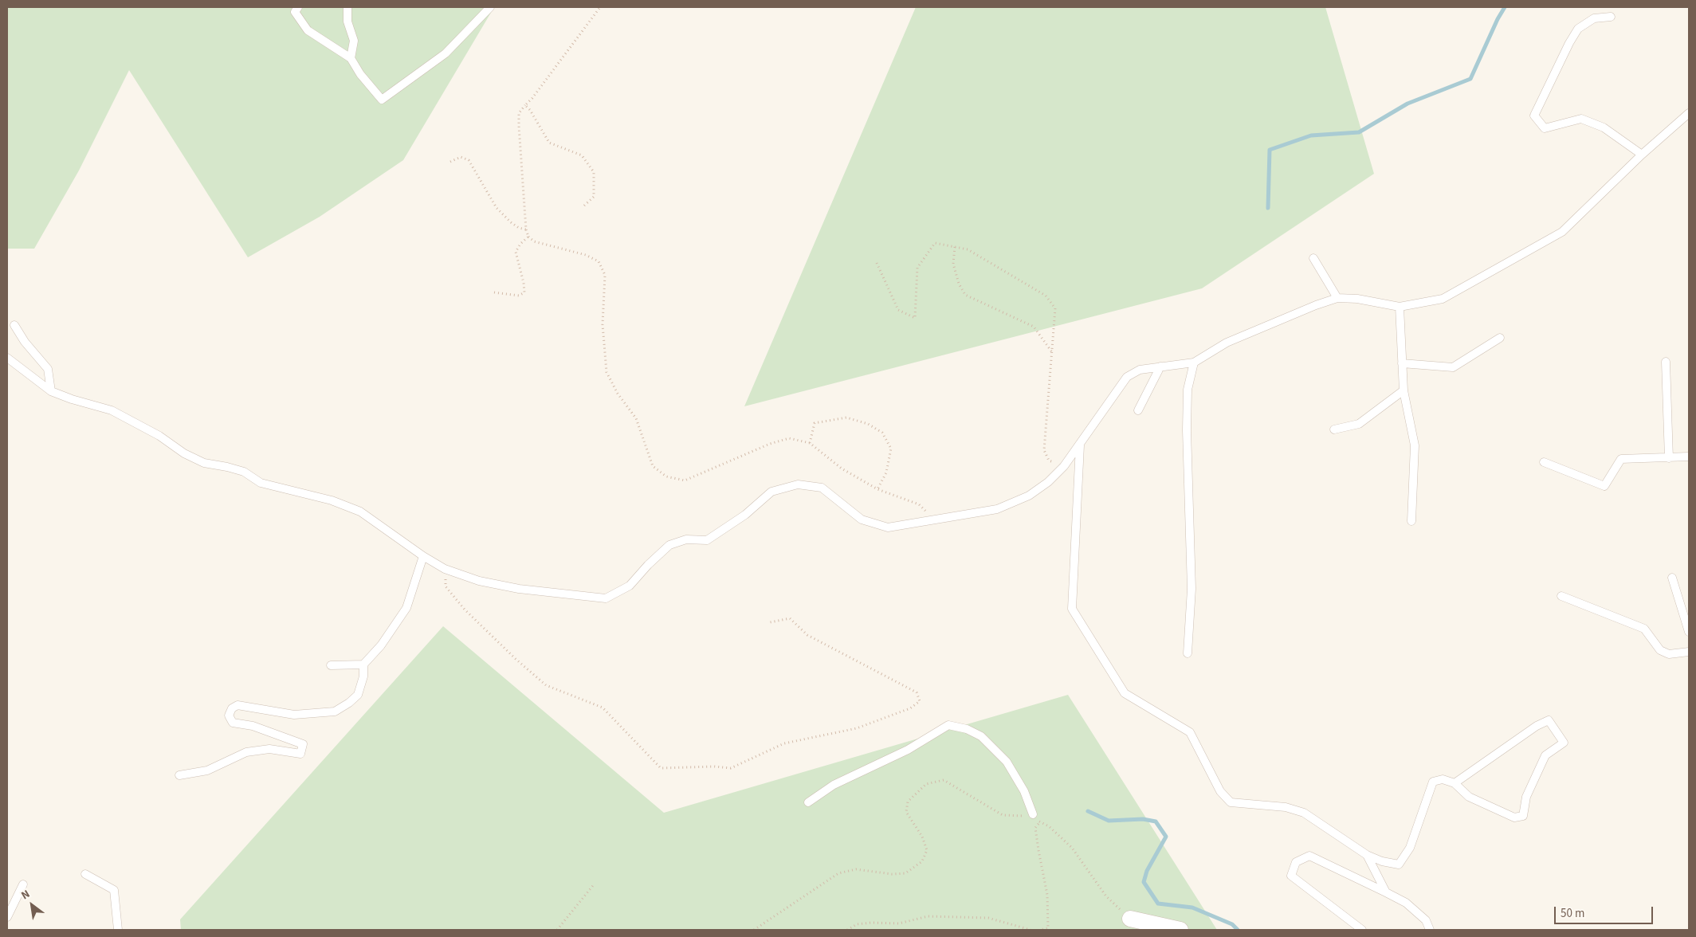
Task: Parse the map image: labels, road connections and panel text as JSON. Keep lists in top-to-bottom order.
{
  "scale_bar": "50 m",
  "north": "top left"
}
